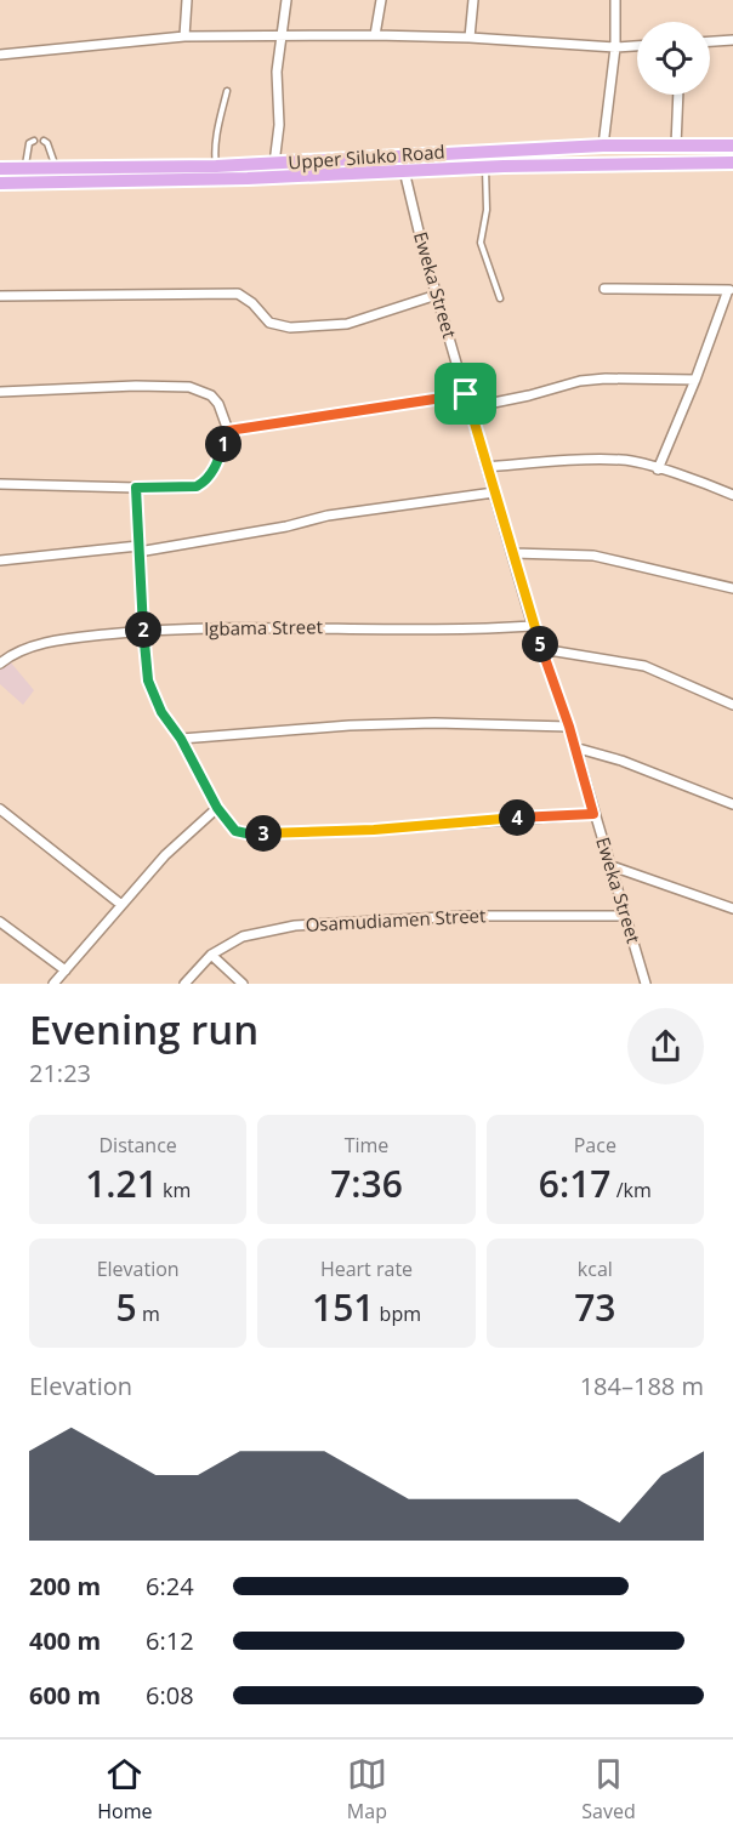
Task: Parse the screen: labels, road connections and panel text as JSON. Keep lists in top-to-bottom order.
{
  "streets": {
    "main road": ["Upper Siluko Road"],
    "street": ["Eweka Street", "Igbama Street", "Osamudiamen Street"]
  },
  "crossings": [
    ["Upper Siluko Road", "Eweka Street"],
    ["Eweka Street", "Igbama Street"],
    ["Eweka Street", "Osamudiamen Street"]
  ],
  "page": {
    "pins": [
      "1",
      "2",
      "5",
      "4",
      "3"
    ],
    "heading": ["Evening run", "21:23"],
    "stats": [
      ["Distance", "1.21 km"],
      ["Time", "7:36"],
      ["Pace", "6:17 /km"],
      ["Elevation", "5 m"],
      ["Heart rate", "151 bpm"],
      ["kcal", "73"]
    ],
    "chart": ["Elevation", "184–188 m"],
    "list": [
      {
        "name": "200 m",
        "note": "6:24"
      },
      {
        "name": "400 m",
        "note": "6:12"
      },
      {
        "name": "600 m",
        "note": "6:08"
      }
    ],
    "tabs": ["Home", "Map", "Saved"]
  }
}
